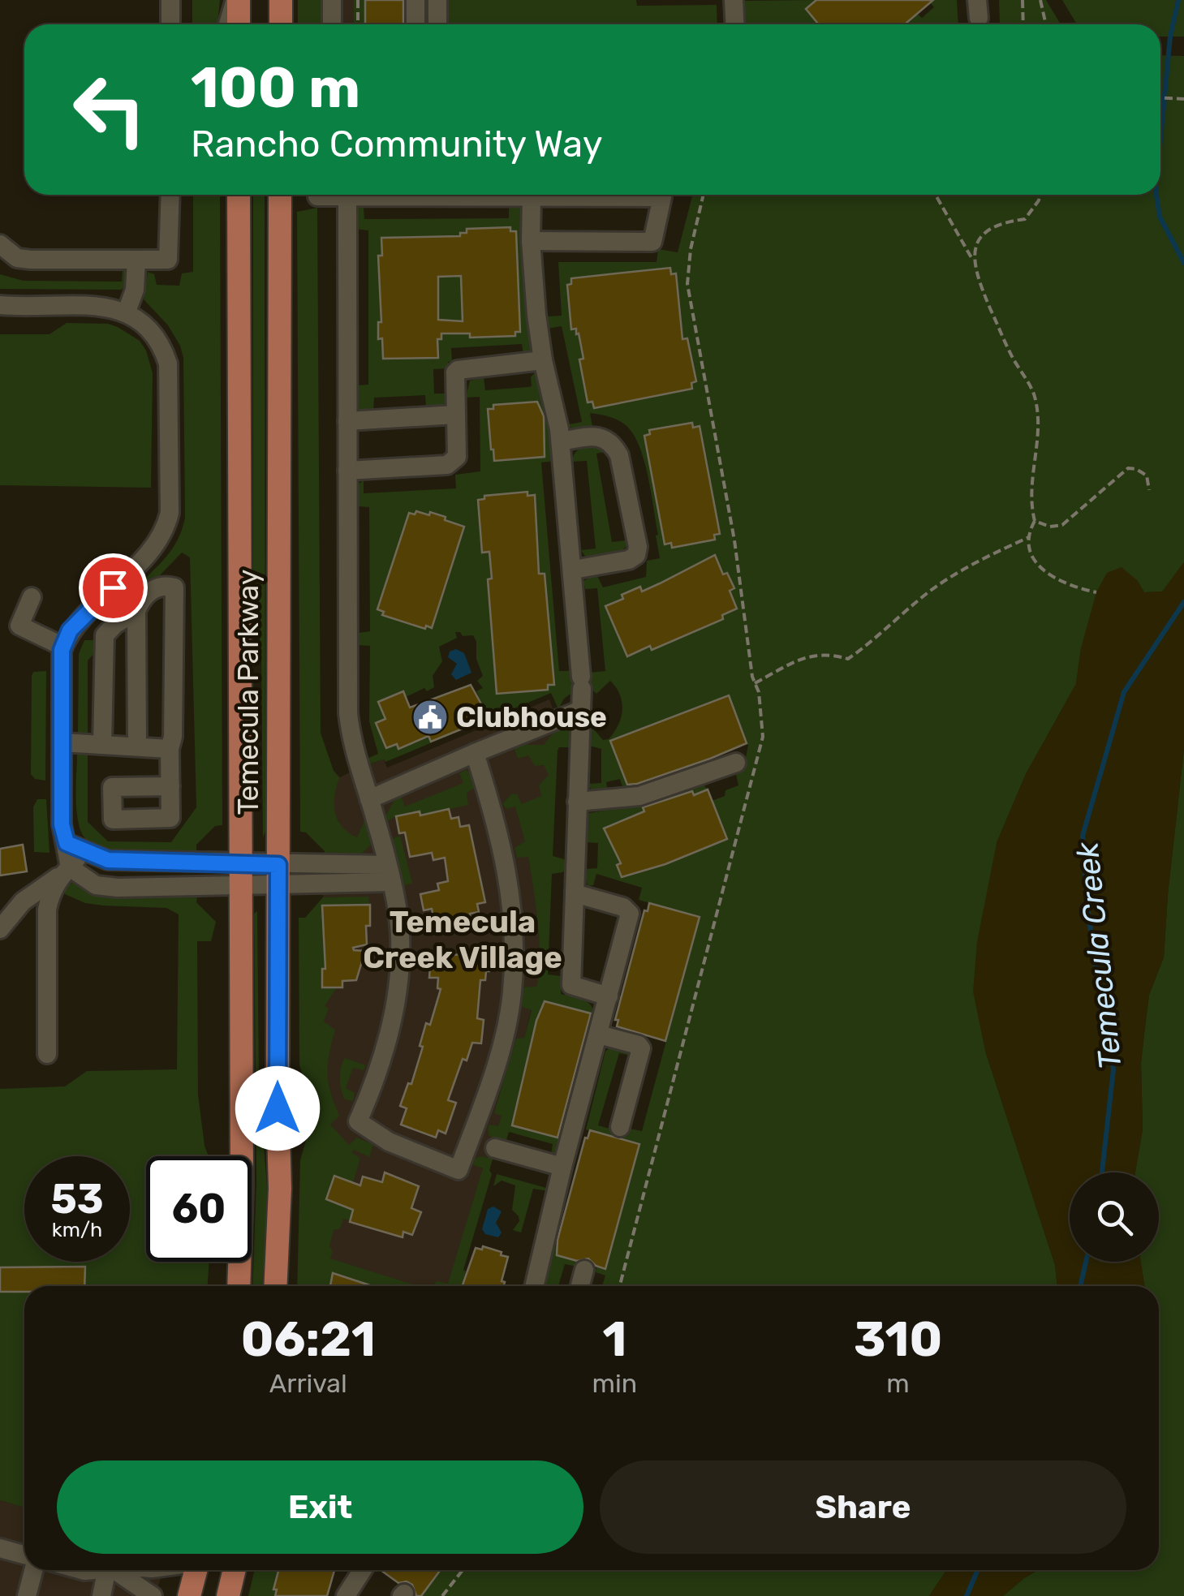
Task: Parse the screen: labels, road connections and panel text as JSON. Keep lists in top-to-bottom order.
{
  "streets": {
    "main road": ["Temecula Parkway"]
  },
  "districts": ["Temecula Creek Village"],
  "water": ["Temecula Creek"],
  "places": {
    "public building": ["Clubhouse"]
  },
  "page": {
    "turn": ["100 m", "Rancho Community Way"],
    "speed": "53 km/h",
    "limit": "60",
    "eta": [
      "06:21",
      "Arrival",
      "1",
      "min",
      "310",
      "m"
    ],
    "buttons": ["Exit", "Share"]
  }
}
